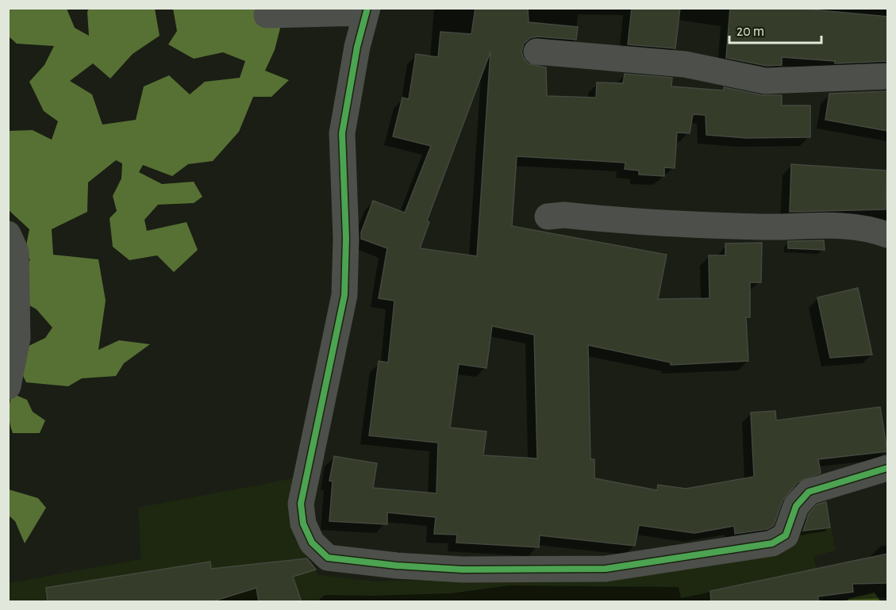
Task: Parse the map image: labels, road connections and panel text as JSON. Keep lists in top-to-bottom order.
{
  "scale_bar": "20 m"
}
